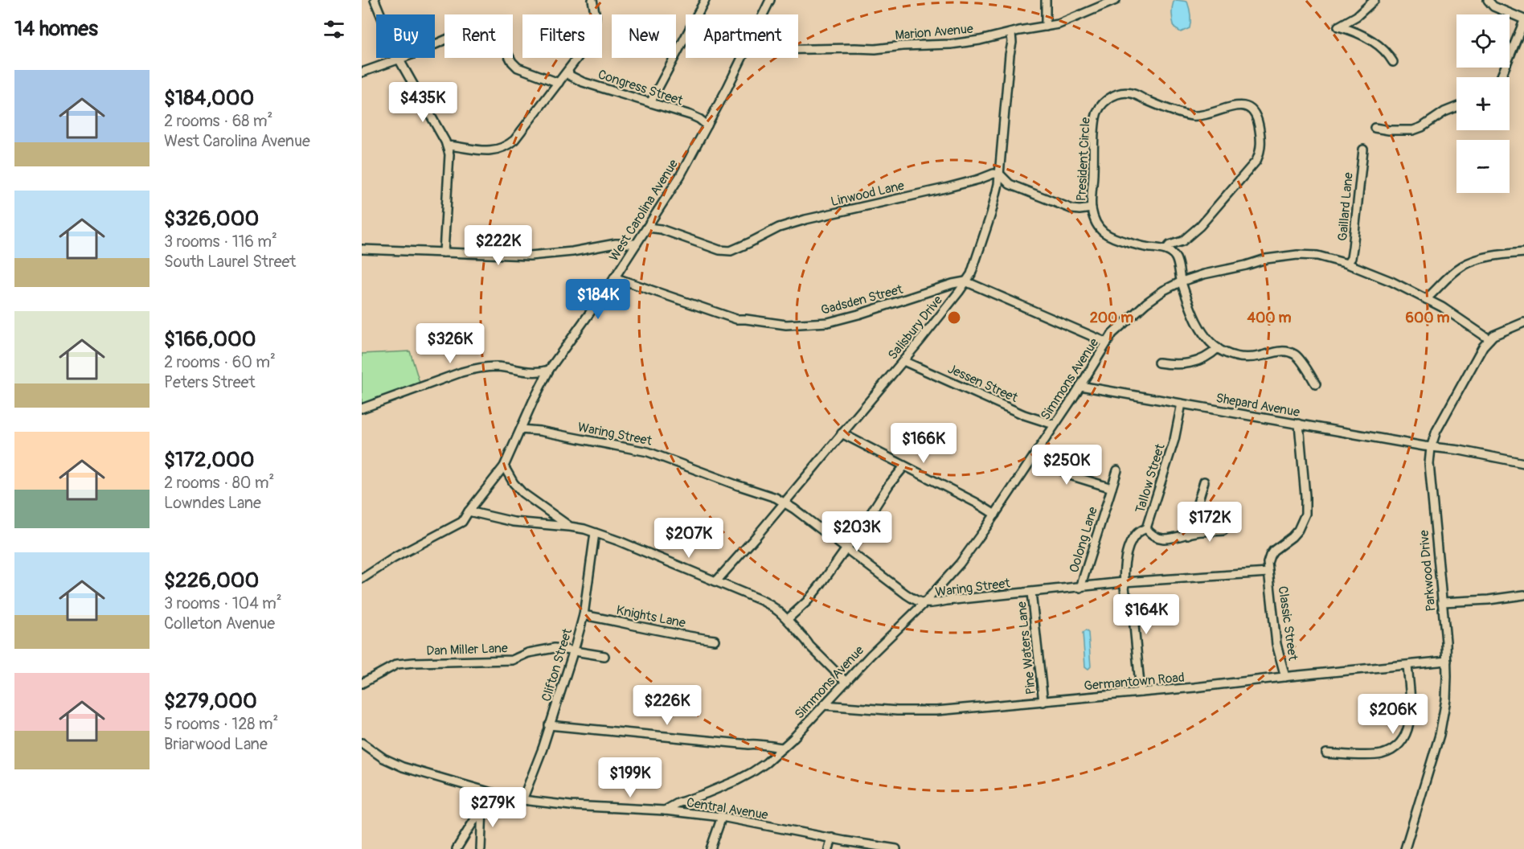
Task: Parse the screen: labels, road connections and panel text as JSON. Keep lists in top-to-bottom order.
{
  "streets": {
    "street": [
      "Marion Avenue",
      "Congress Street",
      "President Circle",
      "Linwood Lane",
      "Gaillard Lane",
      "West Carolina Avenue",
      "Gadsden Street",
      "Salisbury Drive",
      "Simmons Avenue",
      "Jessen Street",
      "Shepard Avenue",
      "Waring Street",
      "Tallow Street",
      "Oolong Lane",
      "Parkwood Drive",
      "Knights Lane",
      "Classic Street",
      "Pine Waters Lane",
      "Dan Miller Lane",
      "Clifton Street",
      "Germantown Road",
      "Central Avenue"
    ]
  },
  "crossings": [
    ["Marion Avenue", "Salisbury Drive"],
    ["Congress Street", "West Carolina Avenue"],
    ["Linwood Lane", "West Carolina Avenue"],
    ["Linwood Lane", "Salisbury Drive"],
    ["Gaillard Lane", "Simmons Avenue"],
    ["West Carolina Avenue", "Gadsden Street"],
    ["West Carolina Avenue", "Waring Street"],
    ["Gadsden Street", "Salisbury Drive"],
    ["Salisbury Drive", "Jessen Street"],
    ["Salisbury Drive", "Waring Street"],
    ["Simmons Avenue", "Jessen Street"],
    ["Simmons Avenue", "Shepard Avenue"],
    ["Simmons Avenue", "Waring Street"],
    ["Simmons Avenue", "Parkwood Drive"],
    ["Simmons Avenue", "Germantown Road"],
    ["Simmons Avenue", "Central Avenue"],
    ["Shepard Avenue", "Tallow Street"],
    ["Shepard Avenue", "Parkwood Drive"],
    ["Waring Street", "Tallow Street"],
    ["Waring Street", "Oolong Lane"],
    ["Waring Street", "Classic Street"],
    ["Waring Street", "Pine Waters Lane"],
    ["Parkwood Drive", "Germantown Road"],
    ["Knights Lane", "Clifton Street"],
    ["Classic Street", "Germantown Road"],
    ["Pine Waters Lane", "Germantown Road"],
    ["Dan Miller Lane", "Clifton Street"],
    ["Clifton Street", "Central Avenue"]
  ],
  "page": {
    "heading": "14 homes",
    "map_buttons": ["+", "−"],
    "chip": [
      "Buy",
      "Rent",
      "Filters",
      "New",
      "Apartment"
    ],
    "list": [
      {
        "name": "$184,000",
        "note": "2 rooms · 68 m² · West Carolina Avenue"
      },
      {
        "name": "$326,000",
        "note": "3 rooms · 116 m² · South Laurel Street"
      },
      {
        "name": "$166,000",
        "note": "2 rooms · 60 m² · Peters Street"
      },
      {
        "name": "$172,000",
        "note": "2 rooms · 80 m² · Lowndes Lane"
      },
      {
        "name": "$226,000",
        "note": "3 rooms · 104 m² · Colleton Avenue"
      },
      {
        "name": "$279,000",
        "note": "5 rooms · 128 m² · Briarwood Lane"
      }
    ],
    "price": [
      "$435K",
      "$222K",
      "$184K",
      "$326K",
      "$166K",
      "$250K",
      "$172K",
      "$203K",
      "$207K",
      "$164K",
      "$226K",
      "$206K",
      "$199K",
      "$279K"
    ]
  },
  "rings": ["200 m", "400 m", "600 m"]
}
